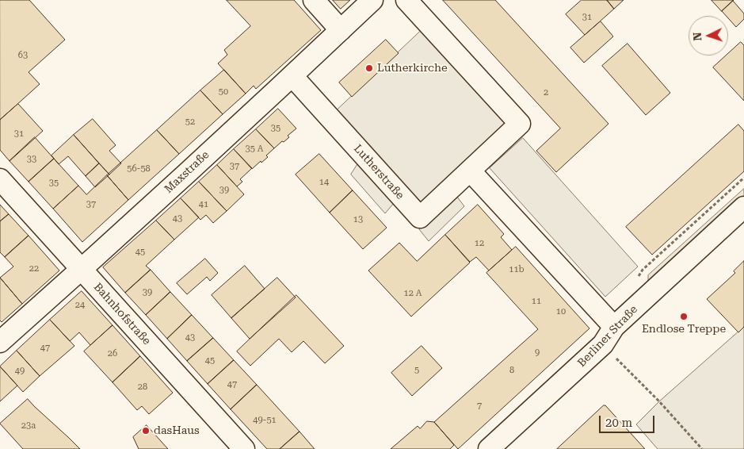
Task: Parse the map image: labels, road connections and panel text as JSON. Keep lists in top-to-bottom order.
{
  "streets": {
    "street": [
      "Maxstraße",
      "Lutherstraße",
      "Bahnhofstraße",
      "Berliner Straße"
    ]
  },
  "crossings": [
    ["Maxstraße", "Lutherstraße"],
    ["Maxstraße", "Bahnhofstraße"]
  ],
  "places": ["Lutherkirche", "Endlose Treppe", "dasHaus"],
  "house_numbers": [
    "31",
    "63",
    "50",
    "2",
    "52",
    "35",
    "31",
    "35 A",
    "33",
    "37",
    "56-58",
    "14",
    "35",
    "39",
    "37",
    "41",
    "43",
    "13",
    "12",
    "45",
    "22",
    "11b",
    "39",
    "12 A",
    "11",
    "24",
    "10",
    "43",
    "47",
    "9",
    "26",
    "45",
    "5",
    "8",
    "49",
    "47",
    "28",
    "7",
    "49-51",
    "23a"
  ],
  "scale_bar": "20 m",
  "north": "left"
}
